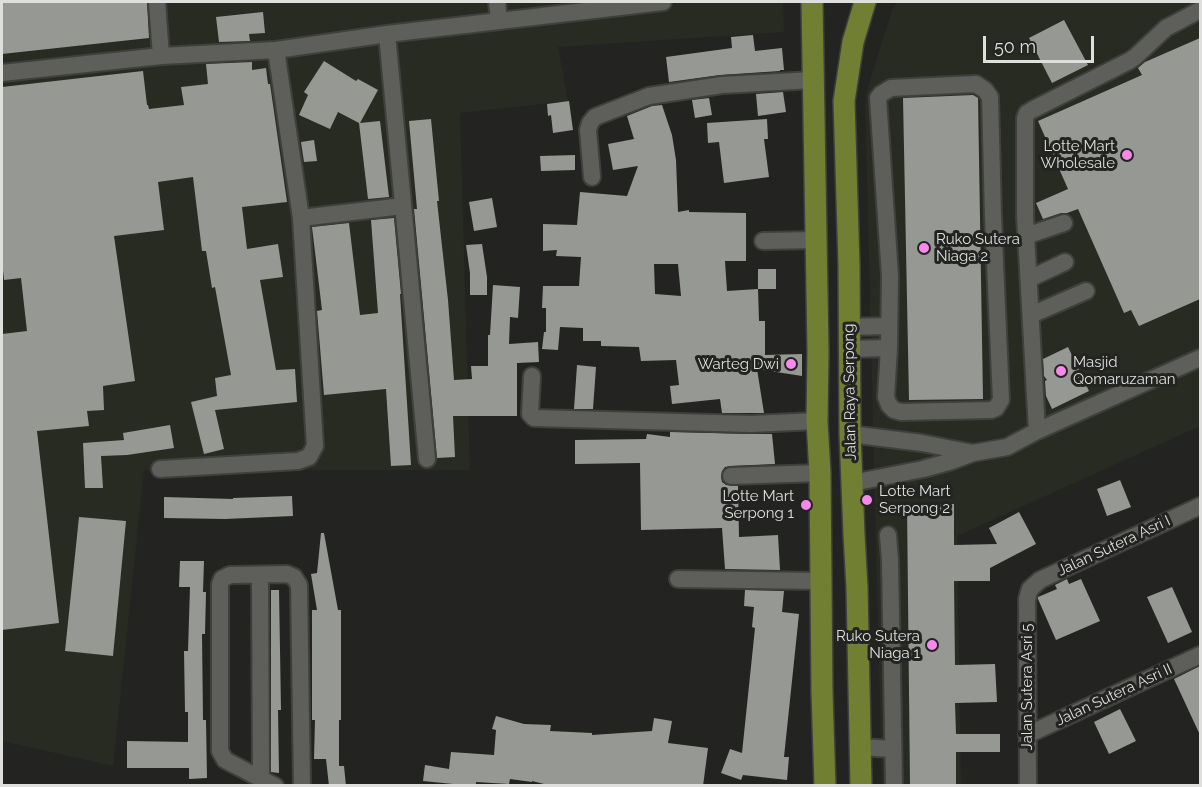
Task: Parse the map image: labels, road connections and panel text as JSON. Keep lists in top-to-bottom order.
{
  "streets": {
    "main road": ["Jalan Raya Serpong"],
    "street": ["Jalan Sutera Asri I", "Jalan Sutera Asri 5", "Jalan Sutera Asri II"]
  },
  "crossings": [
    ["Jalan Sutera Asri I", "Jalan Sutera Asri 5"],
    ["Jalan Sutera Asri 5", "Jalan Sutera Asri II"]
  ],
  "places": [
    "Lotte Mart Wholesale",
    "Ruko Sutera Niaga 2",
    "Warteg Dwi",
    "Masjid Qomaruzaman",
    "Lotte Mart Serpong 2",
    "Lotte Mart Serpong 1",
    "Ruko Sutera Niaga 1"
  ],
  "scale_bar": "50 m"
}
